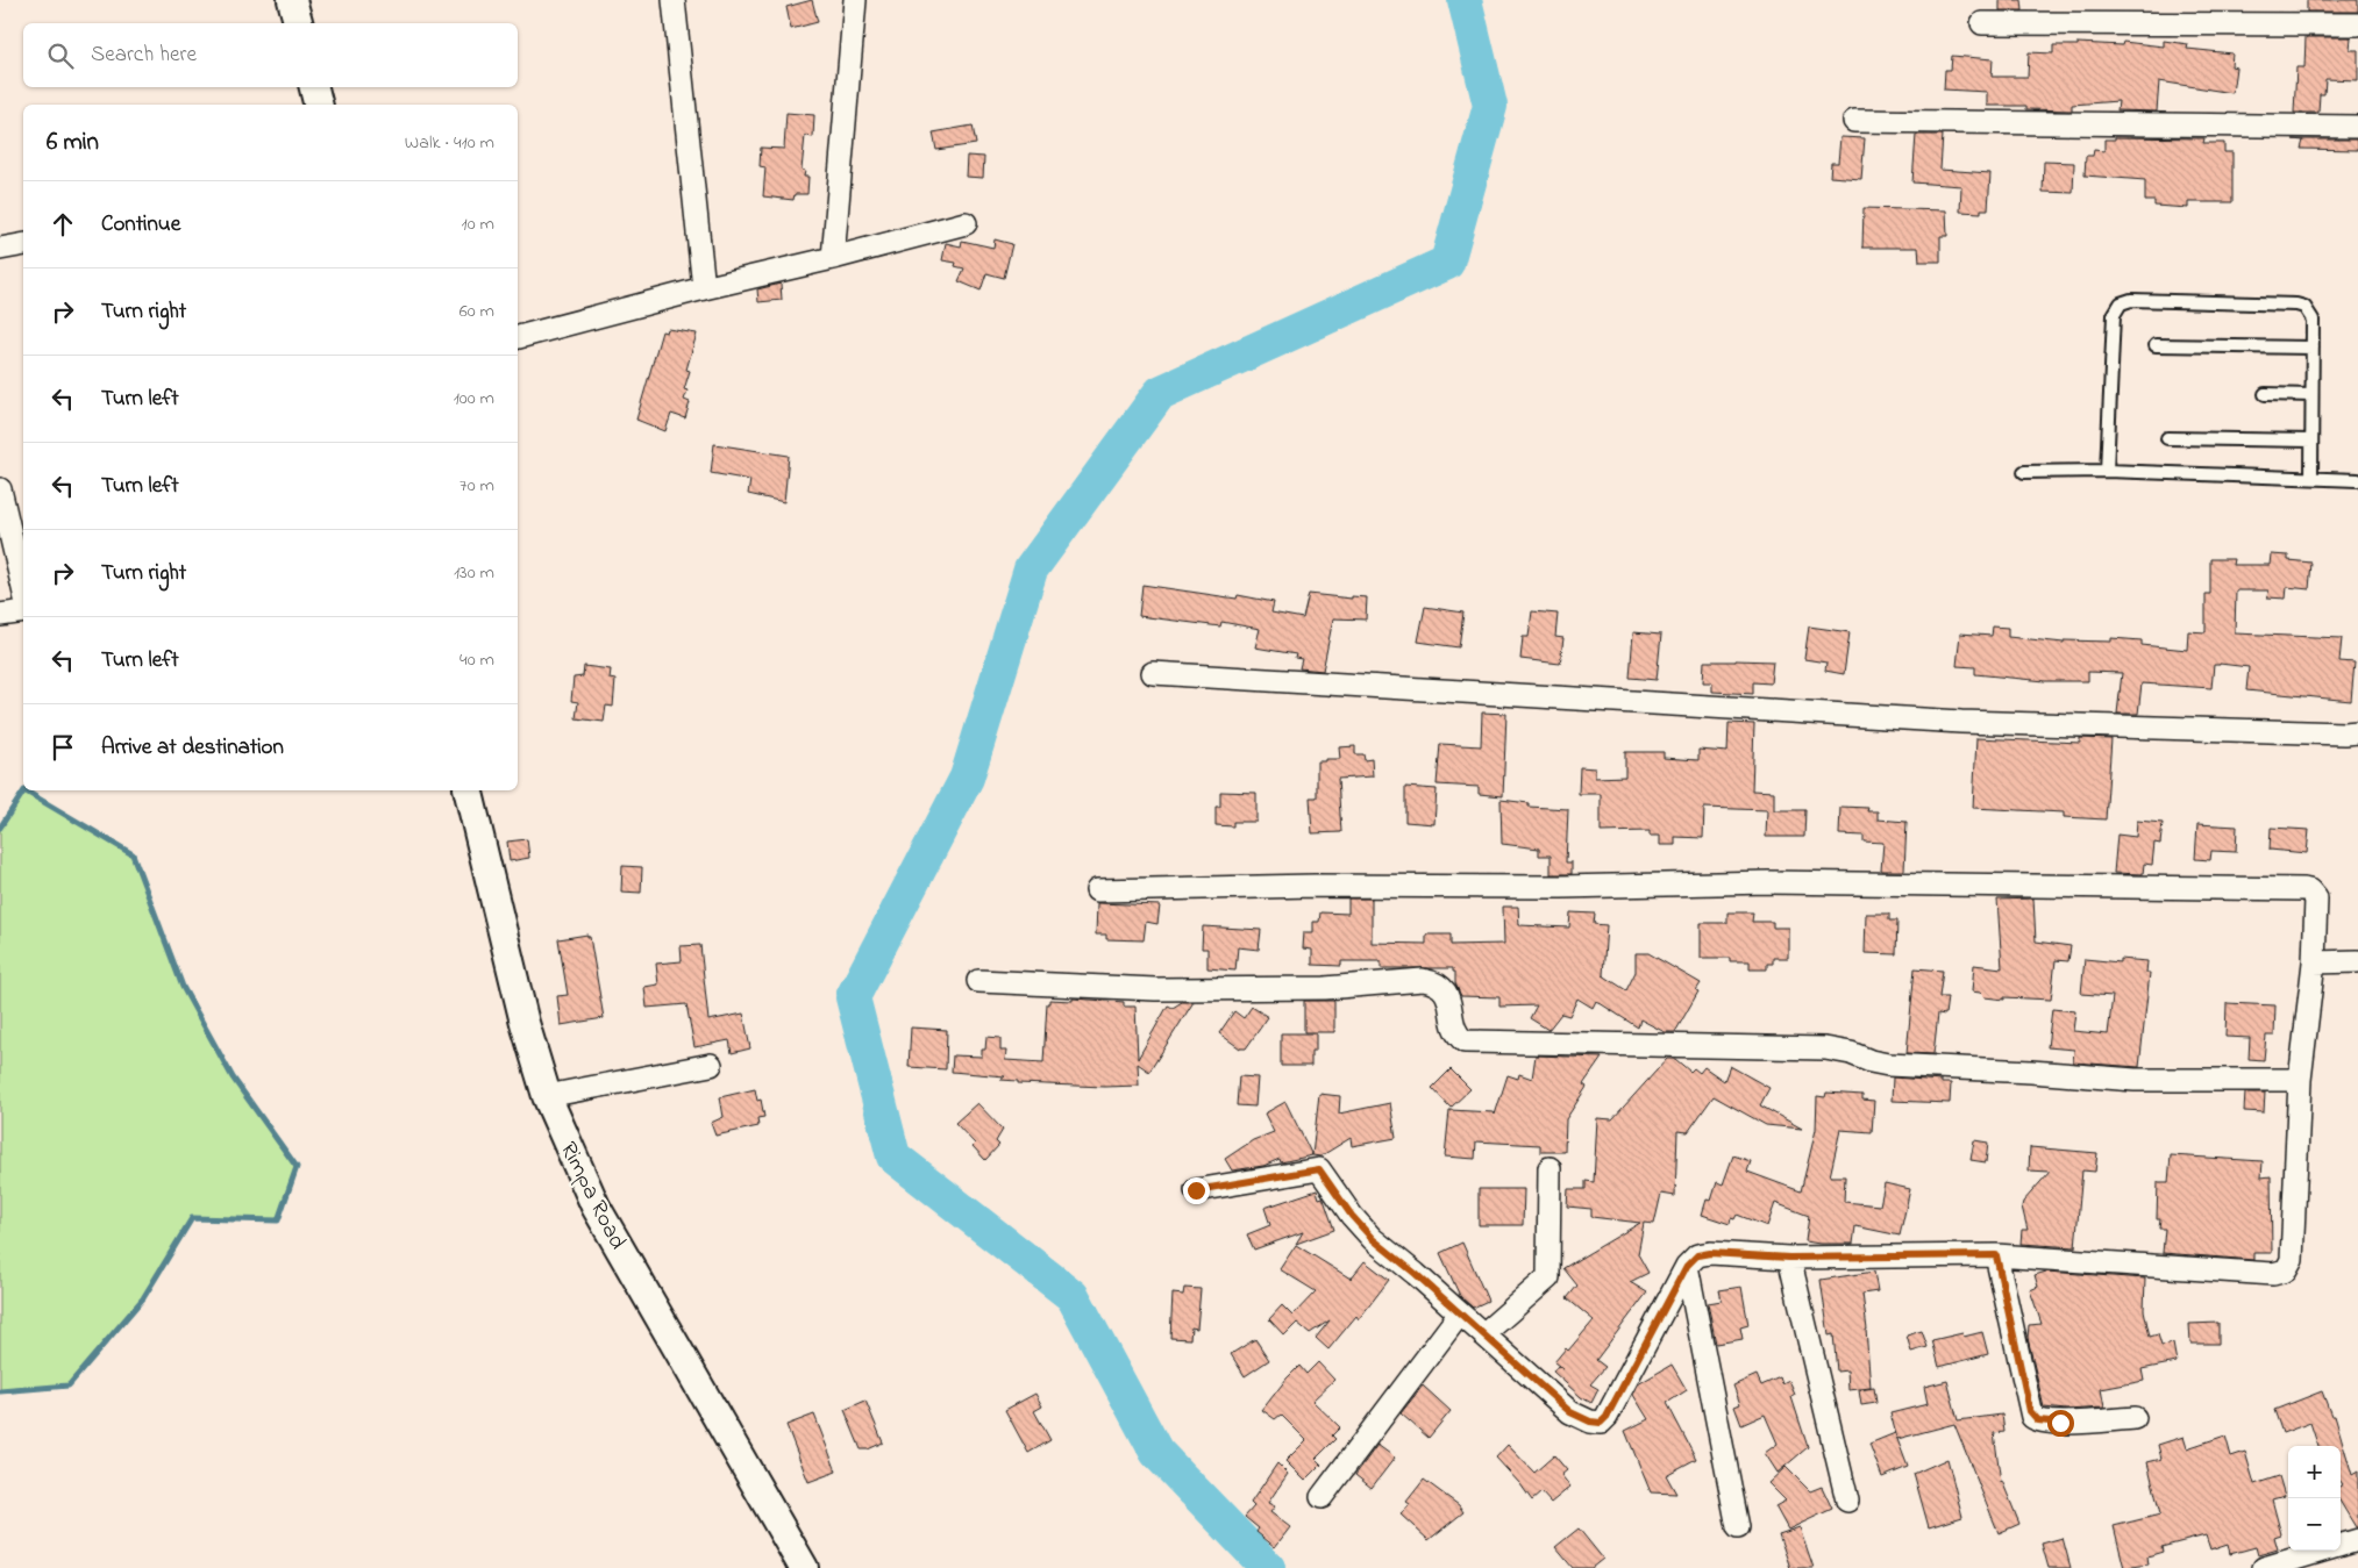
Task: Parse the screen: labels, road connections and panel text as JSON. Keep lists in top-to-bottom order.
{
  "streets": {
    "street": ["Rimpa Road"]
  },
  "page": {
    "search": "Search here",
    "heading": ["6 min", "Walk · 410 m"],
    "list": [
      ["Continue", "10 m"],
      ["Turn right", "60 m"],
      ["Turn left", "100 m"],
      ["Turn left", "70 m"],
      ["Turn right", "130 m"],
      ["Turn left", "40 m"],
      "Arrive at destination"
    ],
    "map_buttons": ["+", "−"]
  }
}
